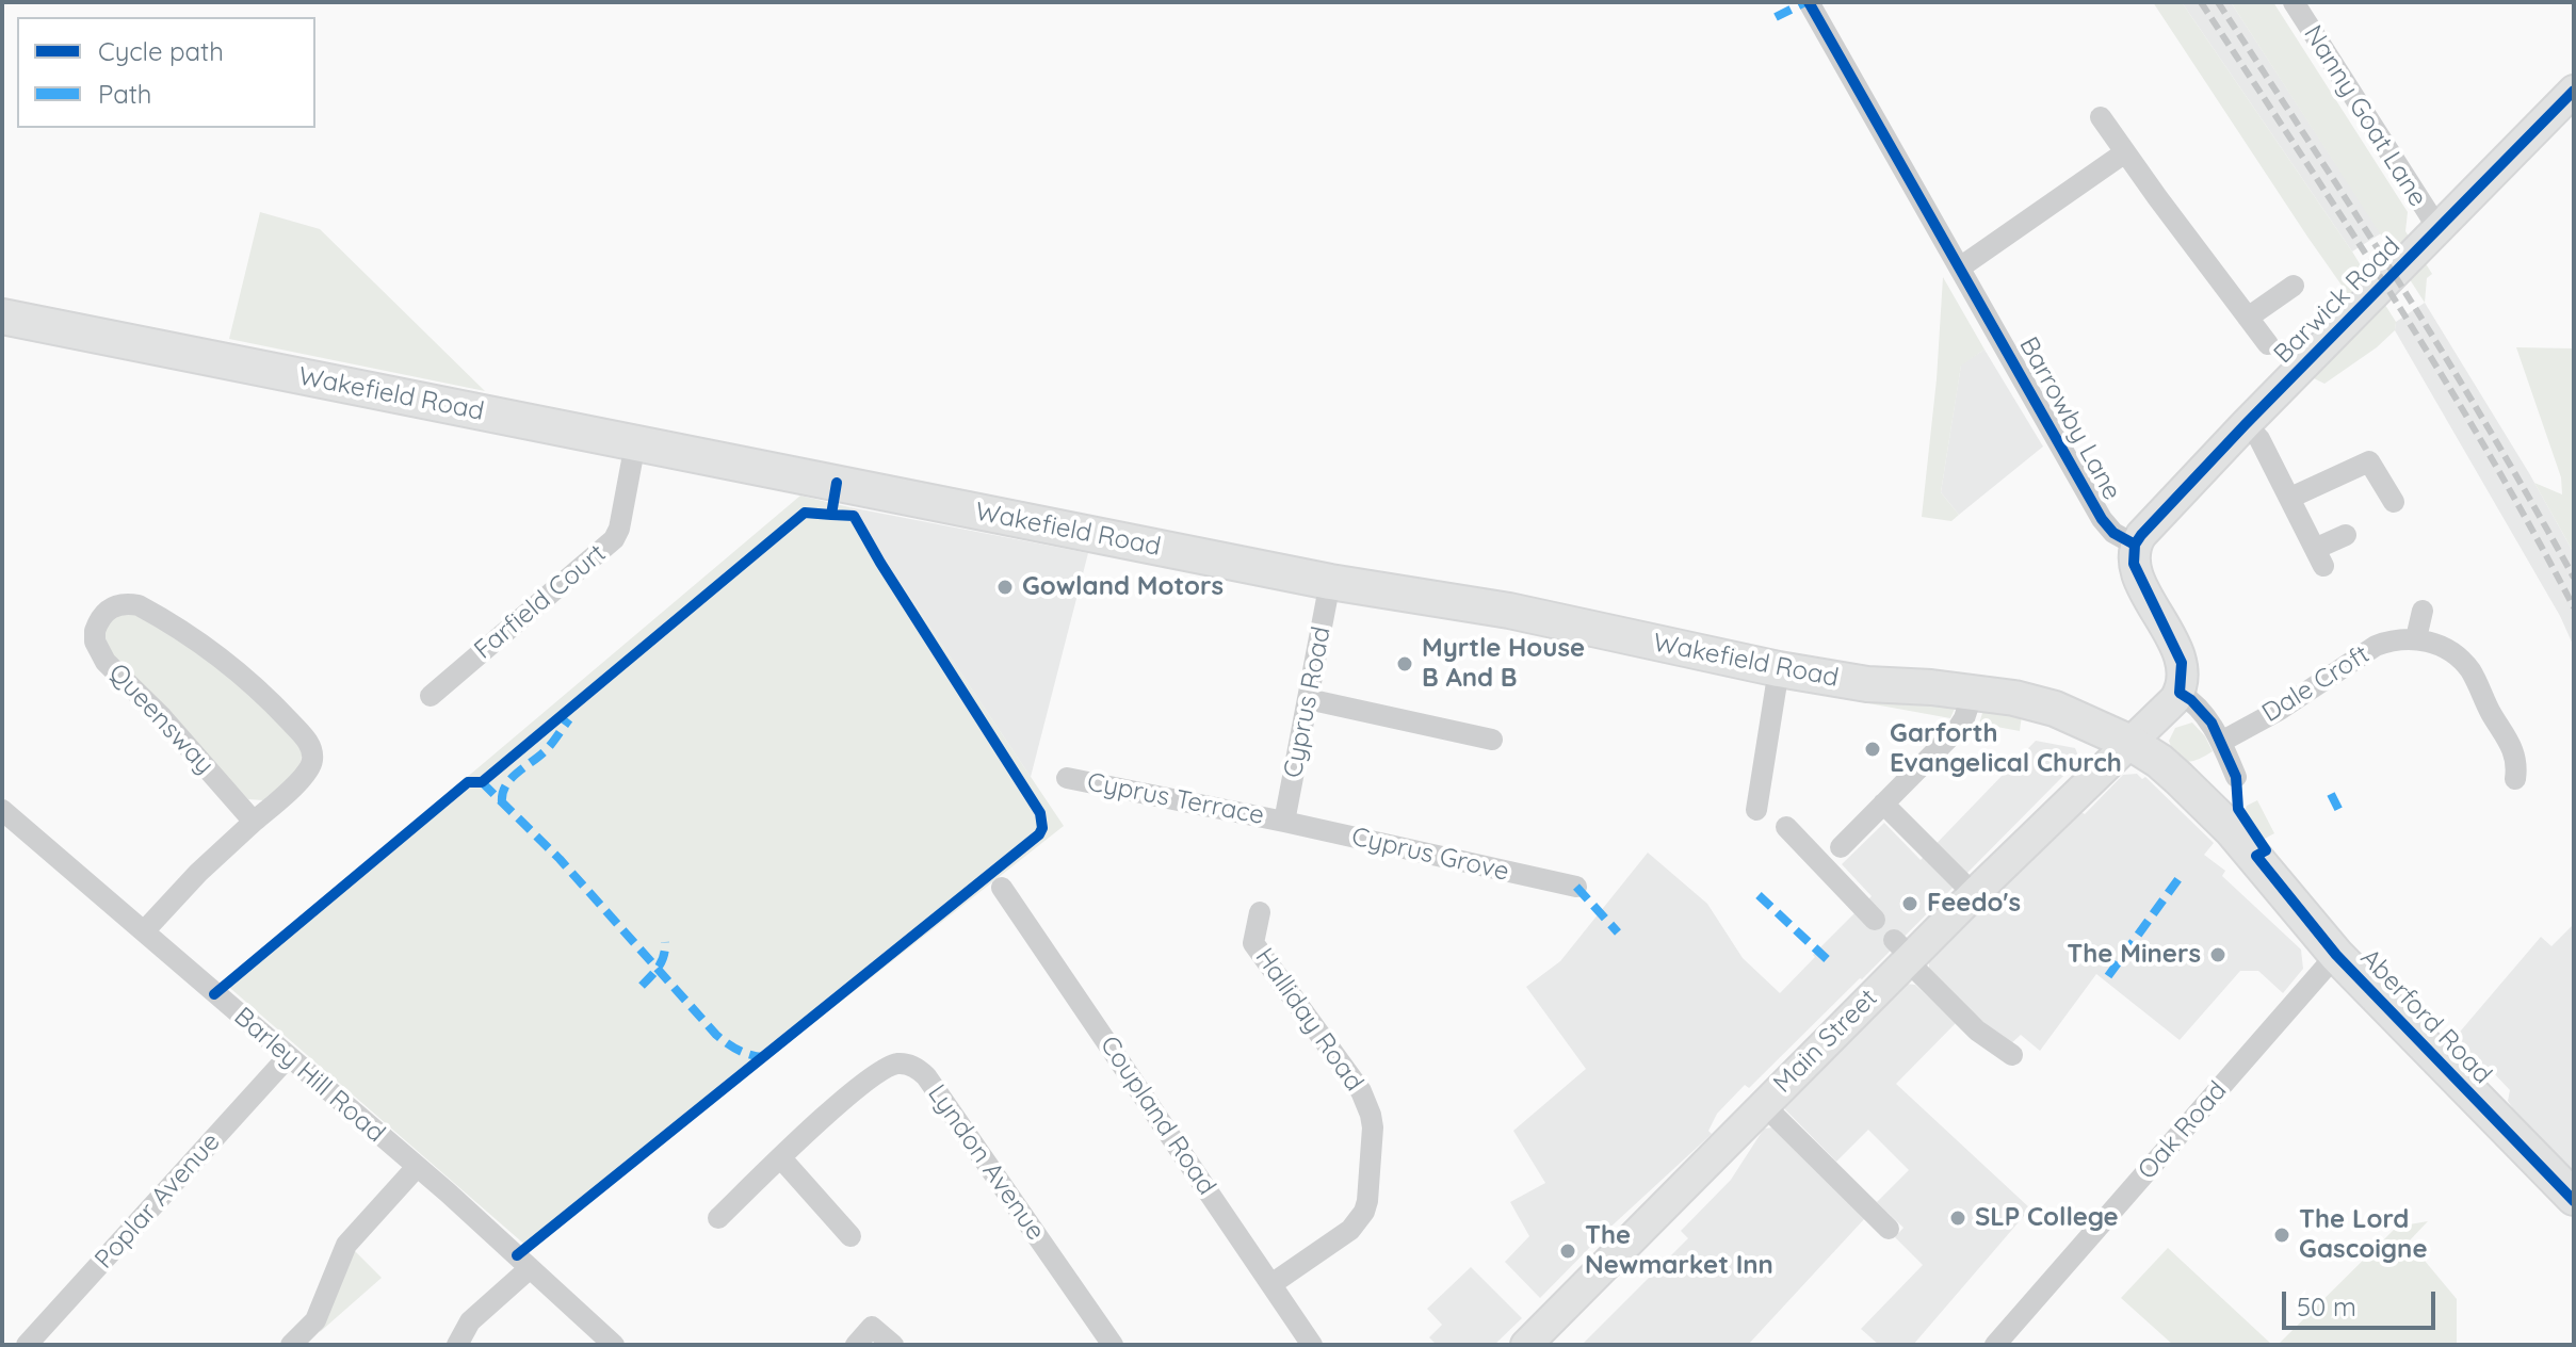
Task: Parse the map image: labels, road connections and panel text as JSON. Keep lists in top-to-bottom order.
{
  "streets": {
    "main road": ["Wakefield Road", "Aberford Road"],
    "street": [
      "Nanny Goat Lane",
      "Barwick Road",
      "Barrowby Lane",
      "Farfield Court",
      "Dale Croft",
      "Cyprus Road",
      "Queensway",
      "Cyprus Terrace",
      "Cyprus Grove",
      "Halliday Road",
      "Main Street",
      "Barley Hill Road",
      "Coupland Road",
      "Oak Road",
      "Lyndon Avenue",
      "Poplar Avenue"
    ]
  },
  "crossings": [
    ["Nanny Goat Lane", "Barwick Road"],
    ["Barwick Road", "Barrowby Lane"],
    ["Wakefield Road", "Farfield Court"],
    ["Wakefield Road", "Cyprus Road"],
    ["Wakefield Road", "Aberford Road"],
    ["Wakefield Road", "Main Street"],
    ["Cyprus Road", "Cyprus Terrace"],
    ["Cyprus Road", "Cyprus Grove"],
    ["Queensway", "Barley Hill Road"],
    ["Cyprus Terrace", "Cyprus Grove"],
    ["Aberford Road", "Main Street"],
    ["Aberford Road", "Oak Road"],
    ["Halliday Road", "Coupland Road"],
    ["Barley Hill Road", "Poplar Avenue"]
  ],
  "places": [
    "Gowland Motors",
    "Myrtle House B And B",
    "Garforth Evangelical Church",
    "Feedo's",
    "The Miners",
    "SLP College",
    "The Lord Gascoigne",
    "The Newmarket Inn"
  ],
  "legend": ["Cycle path", "Path"],
  "scale_bar": "50 m"
}
